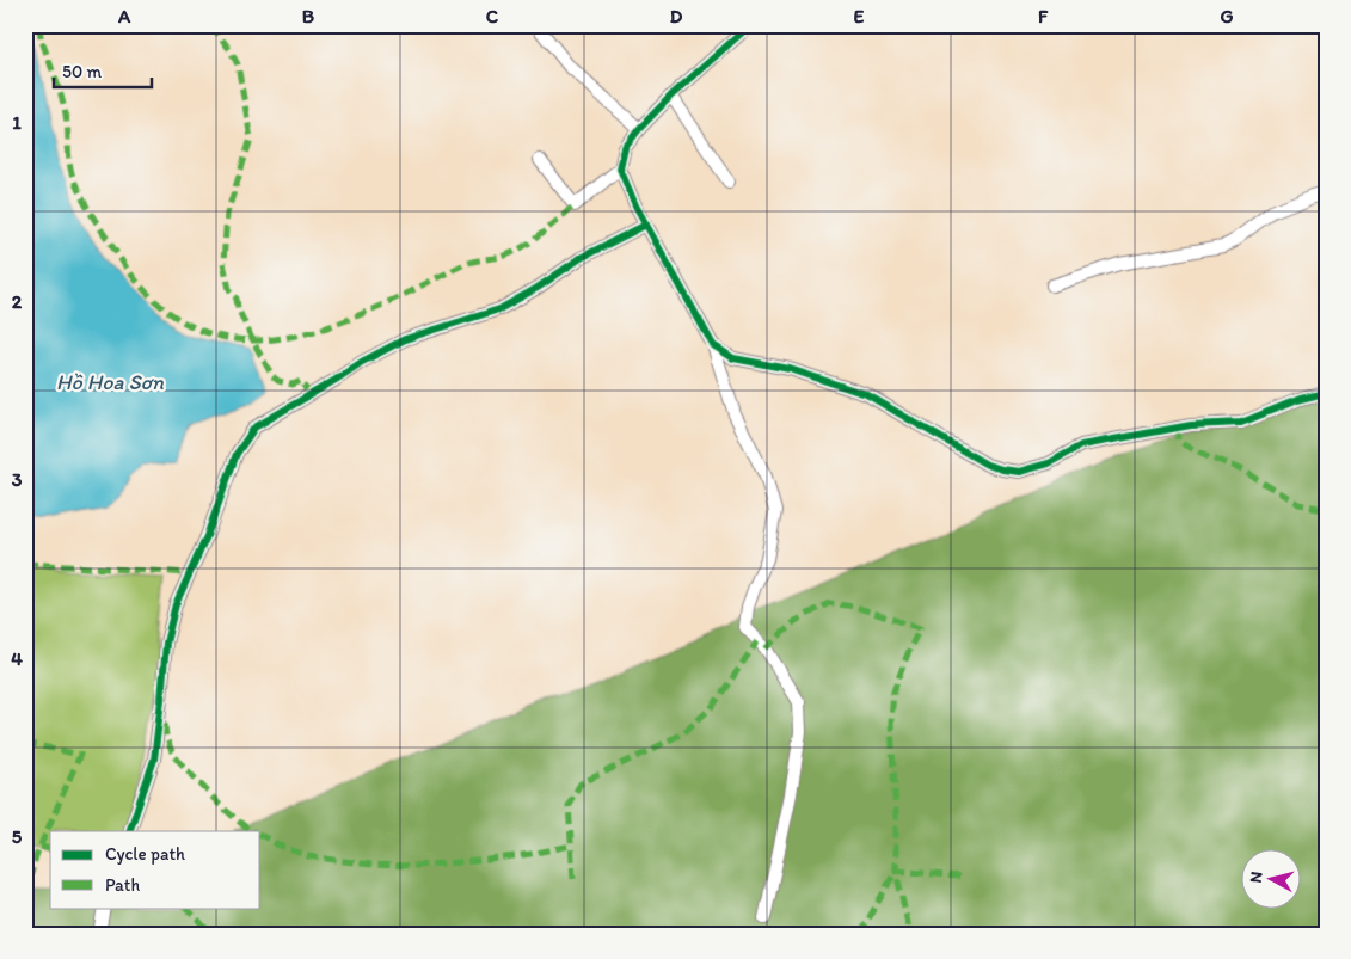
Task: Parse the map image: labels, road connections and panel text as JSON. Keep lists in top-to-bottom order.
{
  "water": ["Hồ Hoa Sơn"],
  "legend": ["Cycle path", "Path"],
  "scale_bar": "50 m",
  "north": "left",
  "grid": {
    "columns": [
      "A",
      "B",
      "C",
      "D",
      "E",
      "F",
      "G"
    ],
    "rows": [
      "1",
      "2",
      "3",
      "4",
      "5"
    ]
  }
}
